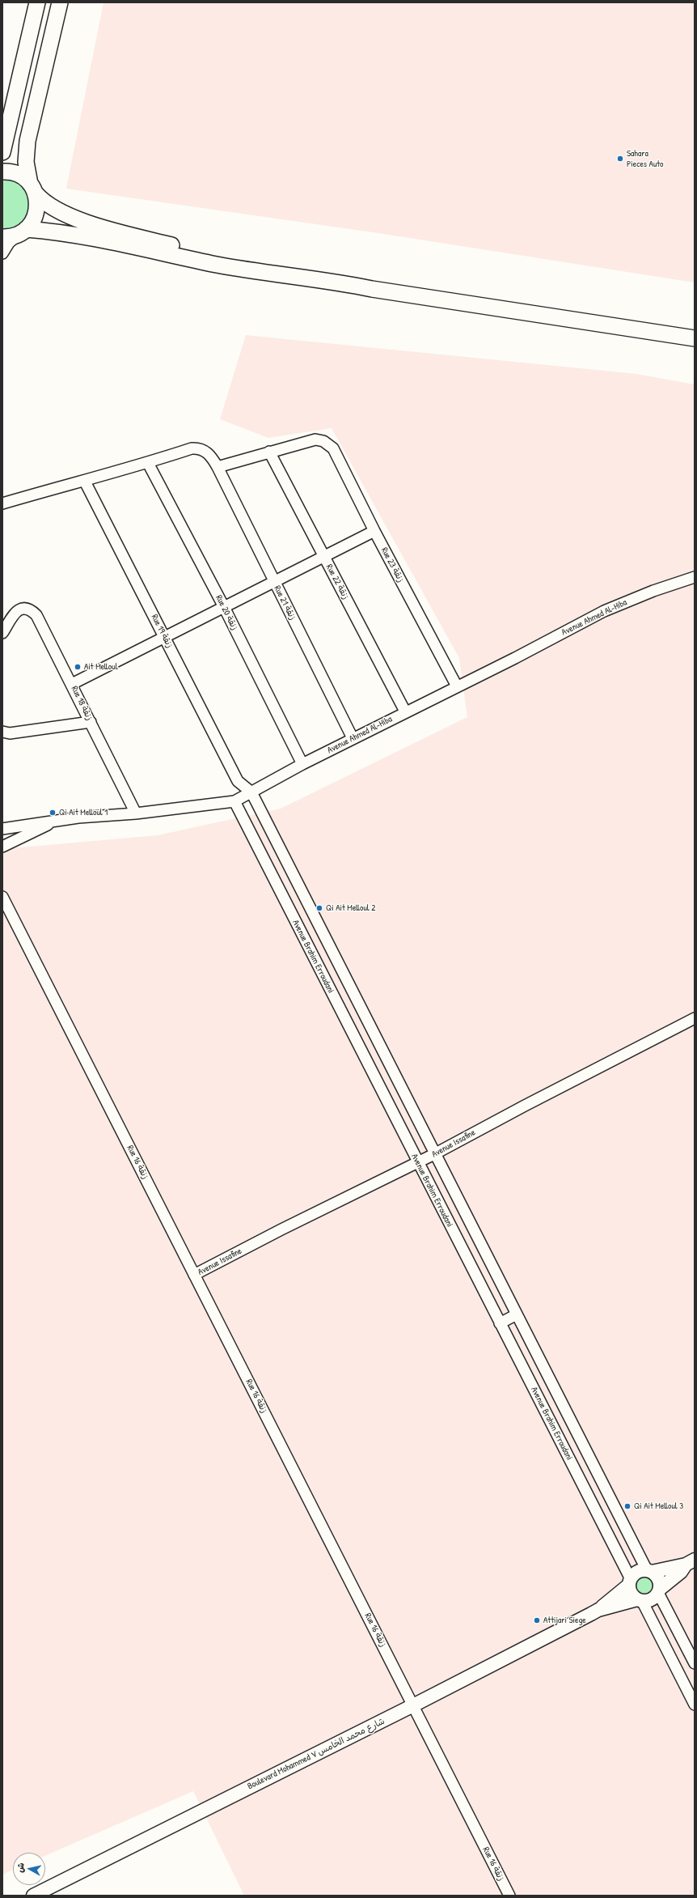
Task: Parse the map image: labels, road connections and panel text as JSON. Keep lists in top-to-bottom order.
{
  "streets": {
    "main road": ["Boulevard Mohammed V شارع محمد الخامس"],
    "street": [
      "Rue 23 زنقة",
      "Rue 22 زنقة",
      "Rue 21 زنقة",
      "Rue 20 زنقة",
      "Avenue Ahmed Al-Hiba",
      "Rue 19 زنقة",
      "Rue 18 زنقة",
      "Avenue Brahim Erroudani",
      "Avenue Issafine",
      "Rue 16 زنقة"
    ]
  },
  "crossings": [
    ["Rue 23 زنقة", "Rue 22 زنقة"],
    ["Rue 23 زنقة", "Avenue Ahmed Al-Hiba"],
    ["Rue 22 زنقة", "Avenue Ahmed Al-Hiba"],
    ["Rue 21 زنقة", "Rue 20 زنقة"],
    ["Rue 21 زنقة", "Avenue Ahmed Al-Hiba"],
    ["Rue 21 زنقة", "Rue 19 زنقة"],
    ["Rue 20 زنقة", "Avenue Ahmed Al-Hiba"],
    ["Avenue Ahmed Al-Hiba", "Rue 19 زنقة"],
    ["Avenue Ahmed Al-Hiba", "Rue 18 زنقة"],
    ["Avenue Ahmed Al-Hiba", "Avenue Brahim Erroudani"],
    ["Rue 19 زنقة", "Avenue Brahim Erroudani"],
    ["Avenue Brahim Erroudani", "Avenue Issafine"],
    ["Avenue Brahim Erroudani", "Boulevard Mohammed V شارع محمد الخامس"],
    ["Avenue Issafine", "Rue 16 زنقة"],
    ["Rue 16 زنقة", "Boulevard Mohammed V شارع محمد الخامس"]
  ],
  "places": [
    "Sahara Pieces Auto",
    "Ait Melloul",
    "Qi Ait Melloul 1",
    "Qi Ait Melloul 2",
    "Qi Ait Melloul 3",
    "Attijari Siege"
  ],
  "north": "left"
}
